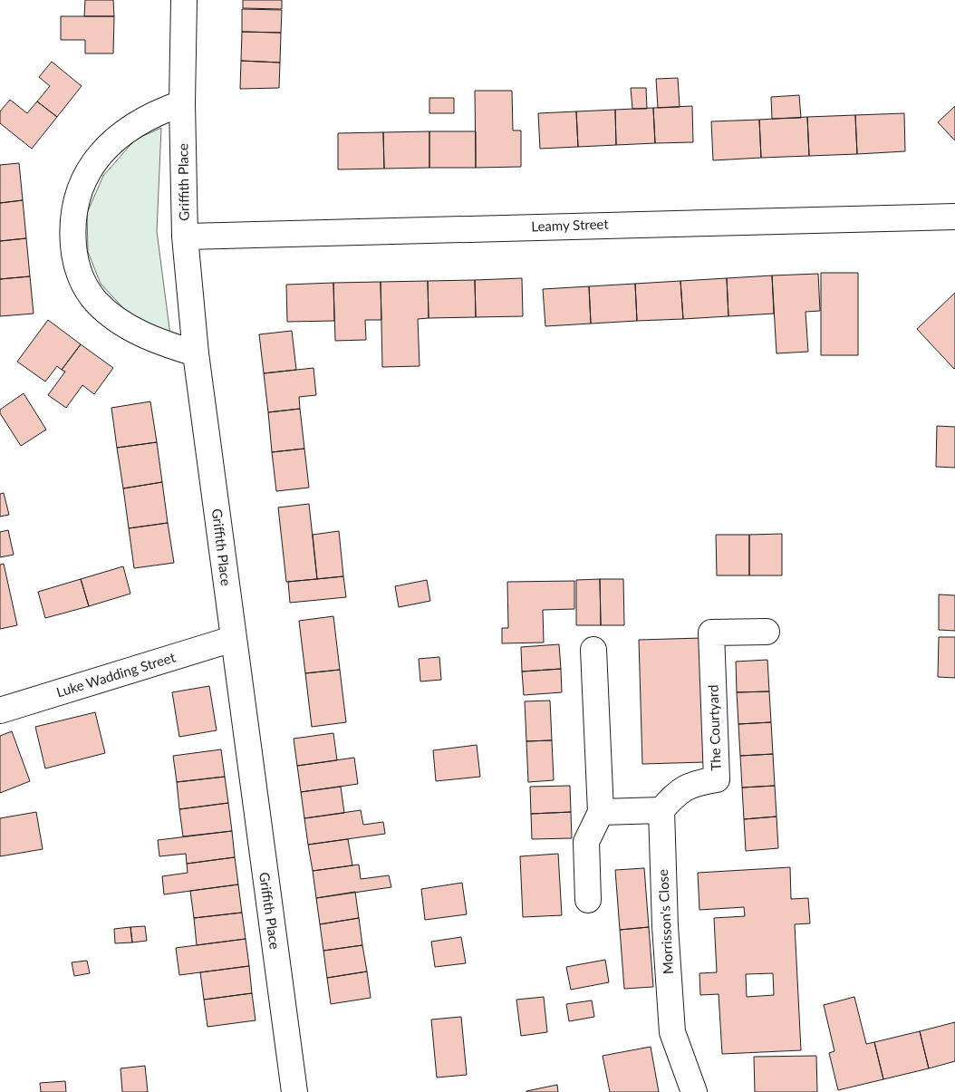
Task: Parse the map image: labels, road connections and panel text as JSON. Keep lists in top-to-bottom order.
{
  "streets": {
    "street": [
      "Griffith Place",
      "Leamy Street",
      "Luke Wadding Street",
      "The Courtyard",
      "Morrisson's Close"
    ]
  },
  "crossings": [
    ["Griffith Place", "Leamy Street"],
    ["Griffith Place", "Luke Wadding Street"],
    ["The Courtyard", "Morrisson's Close"]
  ]
}
